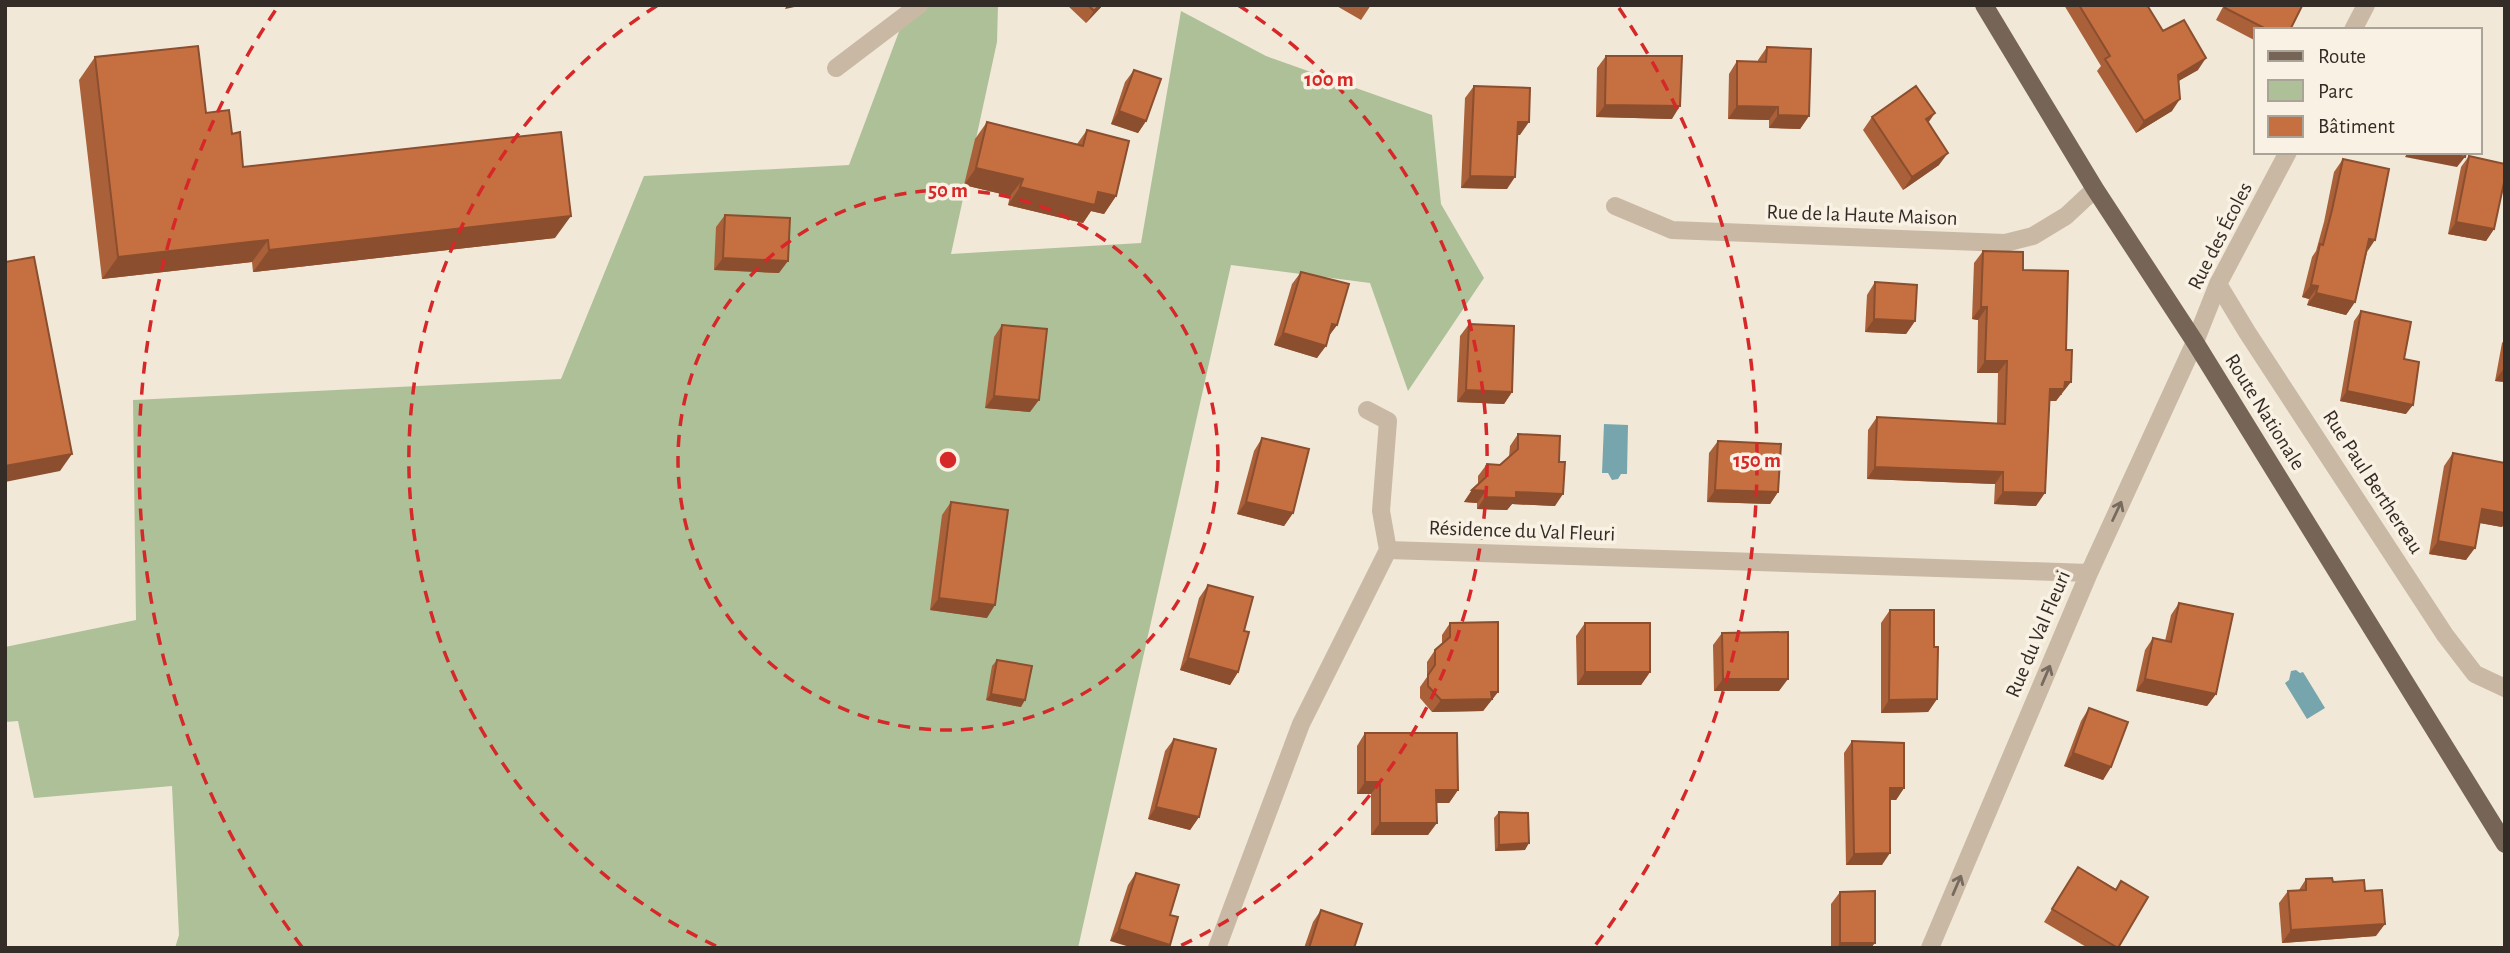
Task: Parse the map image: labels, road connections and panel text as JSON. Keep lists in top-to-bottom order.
{
  "streets": {
    "main road": ["Route Nationale"],
    "street": [
      "Rue de la Haute Maison",
      "Rue des Écoles",
      "Rue Paul Berthereau",
      "Résidence du Val Fleuri",
      "Rue du Val Fleuri"
    ]
  },
  "crossings": [
    ["Rue de la Haute Maison", "Route Nationale"],
    ["Rue des Écoles", "Route Nationale"],
    ["Rue des Écoles", "Rue Paul Berthereau"],
    ["Rue des Écoles", "Rue du Val Fleuri"],
    ["Route Nationale", "Rue du Val Fleuri"],
    ["Résidence du Val Fleuri", "Rue du Val Fleuri"]
  ],
  "one_way": ["Rue du Val Fleuri"],
  "legend": ["Route", "Parc", "Bâtiment"],
  "rings": ["100 m", "50 m", "150 m"]
}
